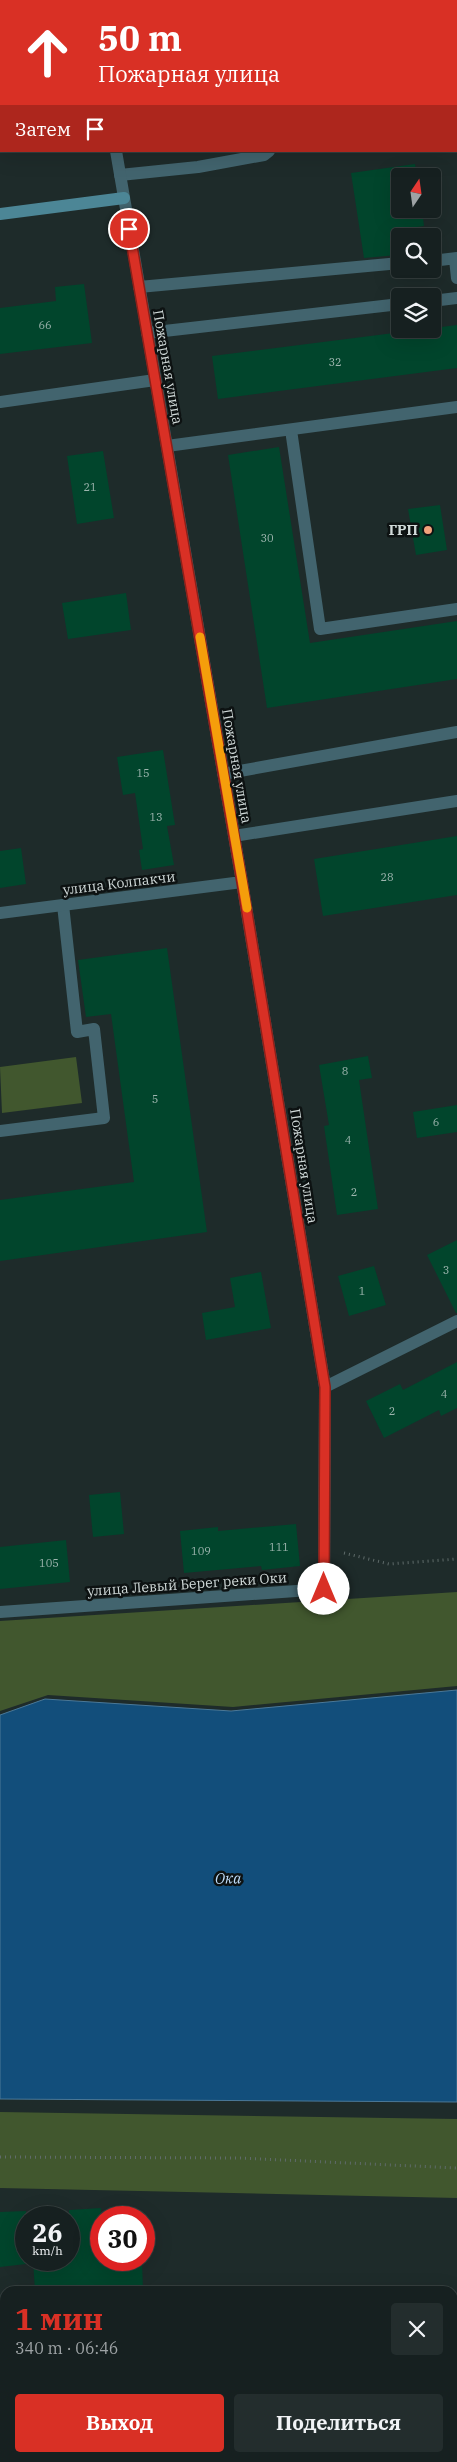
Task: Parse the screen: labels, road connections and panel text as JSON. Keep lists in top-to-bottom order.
{
  "streets": {
    "street": ["Пожарная улица", "улица Колпакчи", "улица Левый Берег реки Оки"]
  },
  "crossings": [
    ["Пожарная улица", "улица Колпакчи"],
    ["Пожарная улица", "улица Левый Берег реки Оки"]
  ],
  "water": ["Ока"],
  "places": ["ГРП"],
  "house_numbers": [
    "66",
    "32",
    "21",
    "30",
    "15",
    "13",
    "28",
    "8",
    "5",
    "6",
    "4",
    "2",
    "3",
    "1",
    "4",
    "2",
    "111",
    "109",
    "105"
  ],
  "north": "top",
  "page": {
    "turn": ["50 m", "Пожарная улица"],
    "then": "Затем",
    "speed": "26 km/h",
    "limit": "30",
    "heading": ["1 мин", "340 m · 06:46"],
    "buttons": ["Выход", "Поделиться"]
  }
}
